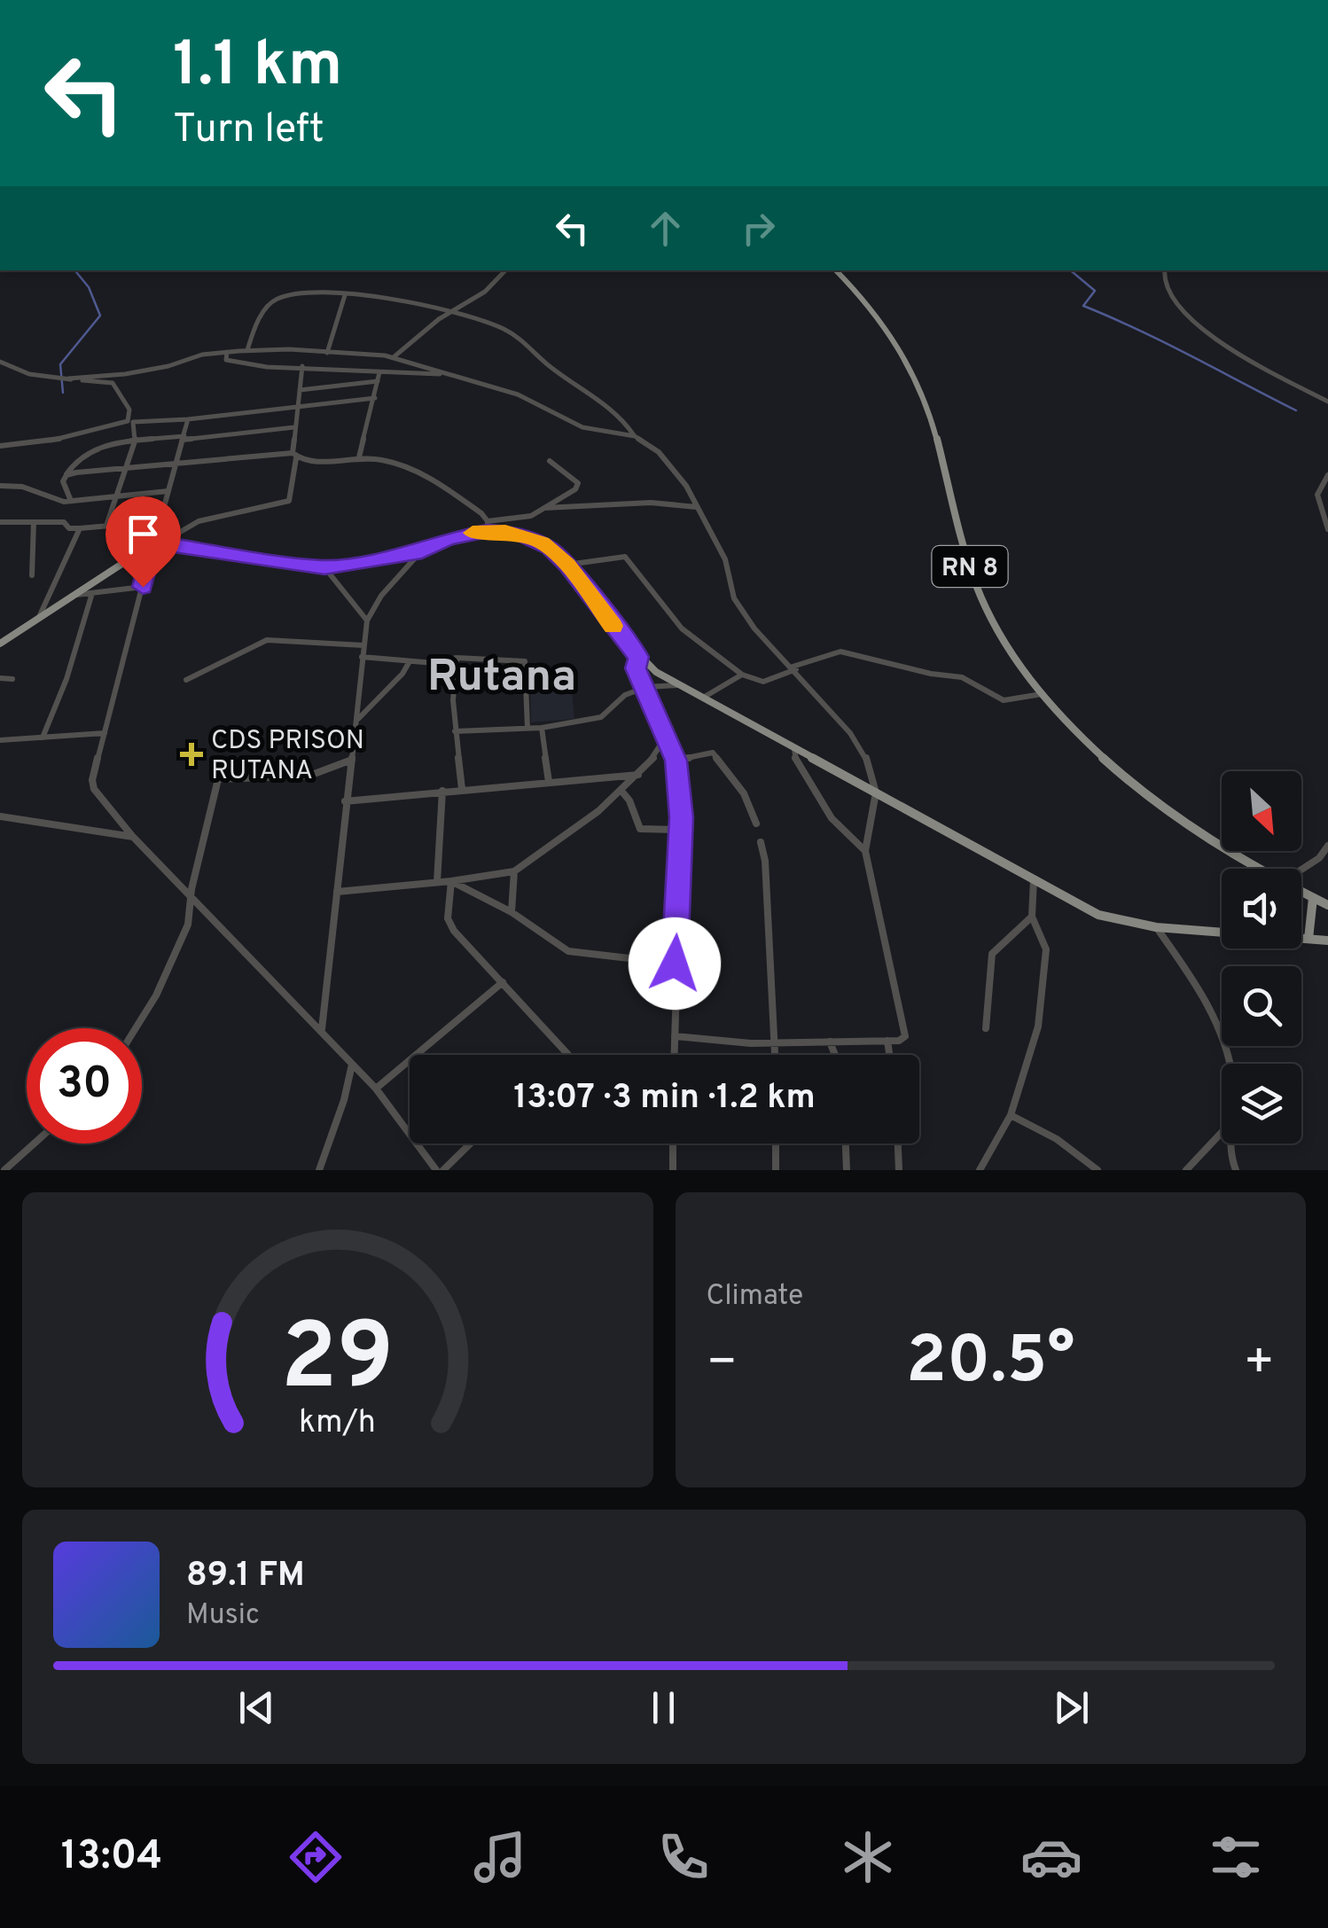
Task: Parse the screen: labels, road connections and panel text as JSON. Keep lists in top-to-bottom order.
{
  "streets": {
    "main road": ["RN 8"]
  },
  "districts": ["Rutana"],
  "places": {
    "health": ["CDS PRISON RUTANA"]
  },
  "north": "bottom right",
  "page": {
    "turn": ["1.1 km", "Turn left"],
    "limit": "30",
    "trip": "13:07 · 3 min · 1.2 km",
    "tile": "Climate",
    "heat": ["−", "20.5°", "+"],
    "song": ["89.1 FM", "Music"],
    "tabs": "13:04",
    "gauge": ["29", "km/h"]
  }
}
